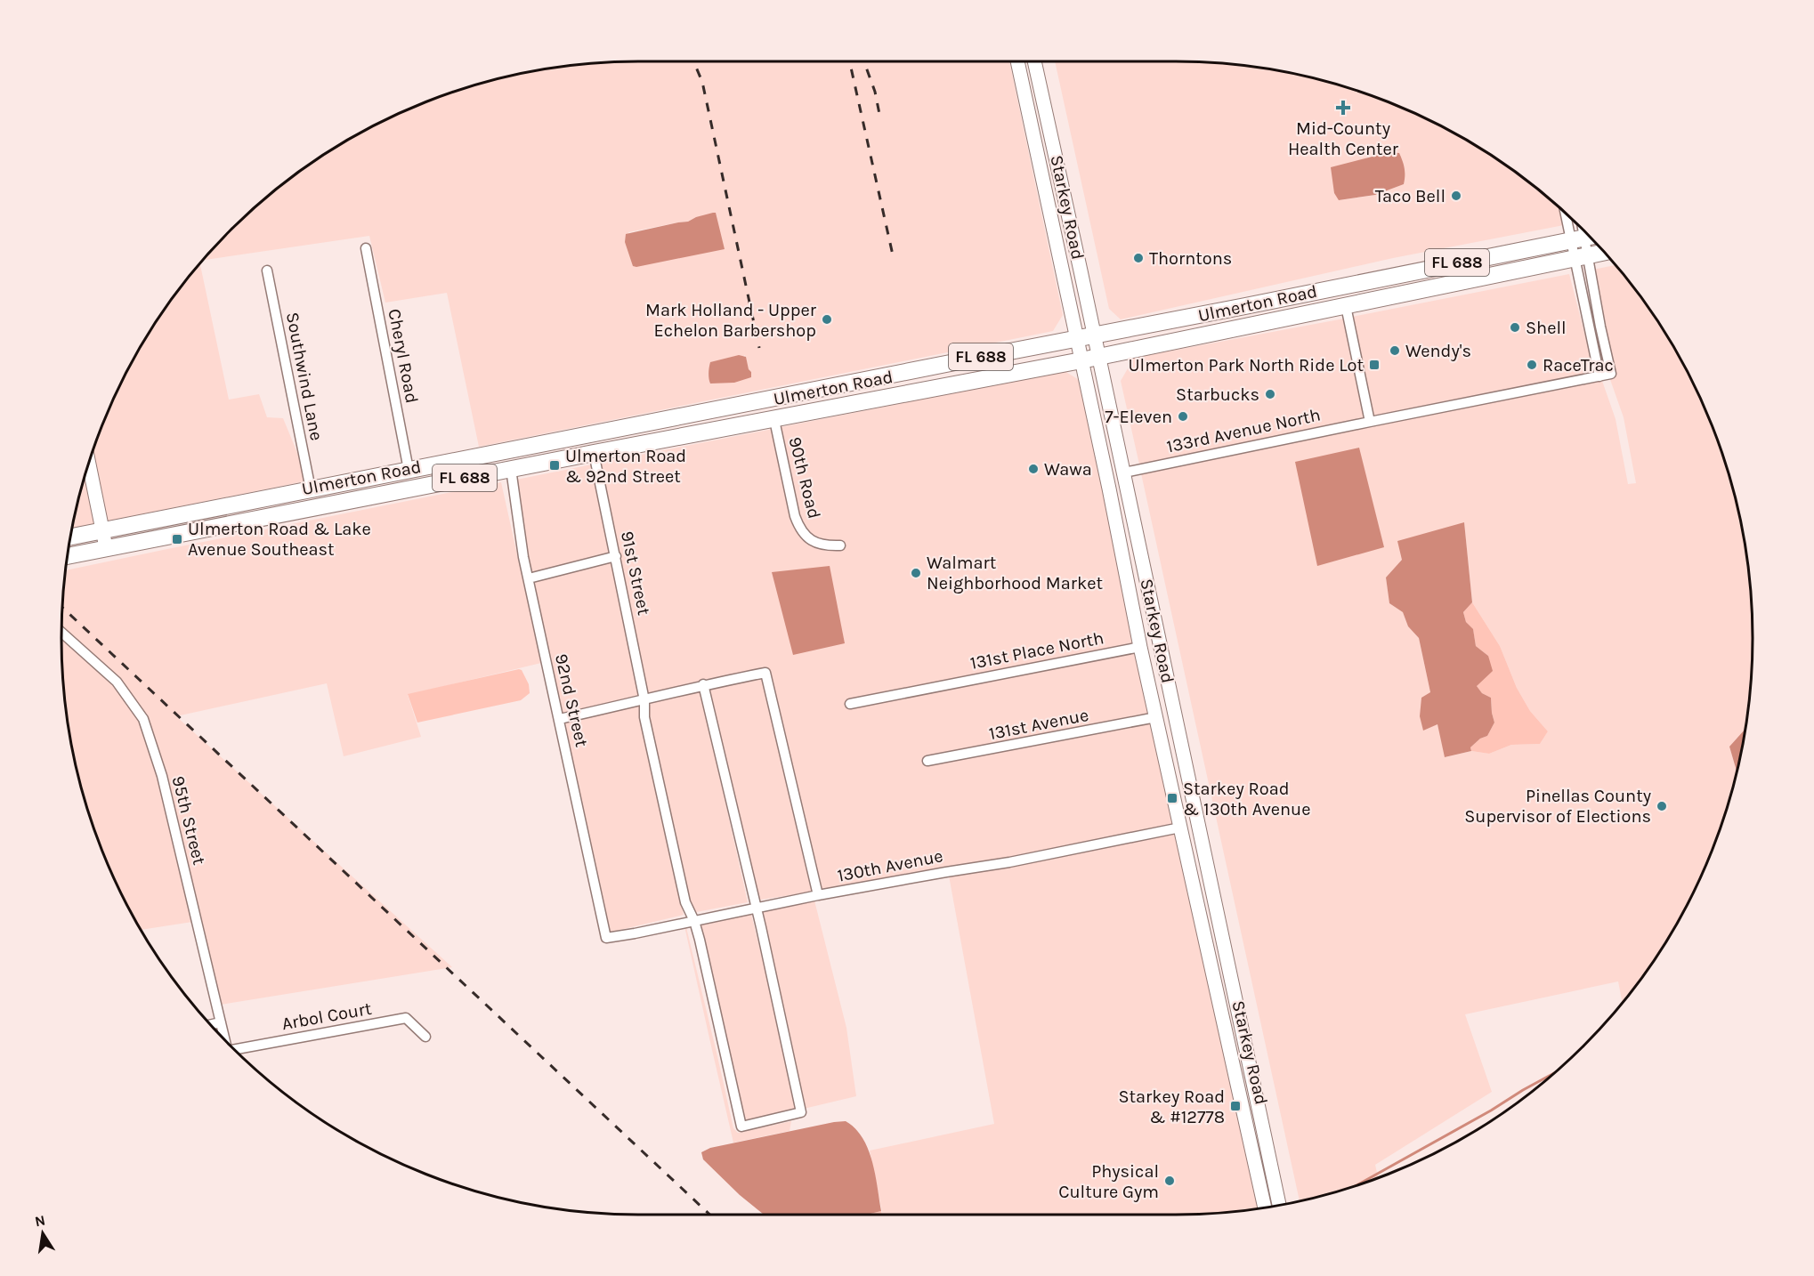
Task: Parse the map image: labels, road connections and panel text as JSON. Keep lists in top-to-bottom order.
{
  "streets": {
    "main road": ["Starkey Road", "FL 688", "Ulmerton Road"],
    "street": [
      "Cheryl Road",
      "Southwind Lane",
      "133rd Avenue North",
      "90th Road",
      "91st Street",
      "131st Place North",
      "92nd Street",
      "131st Avenue",
      "95th Street",
      "130th Avenue",
      "Arbol Court"
    ]
  },
  "crossings": [
    ["Starkey Road", "Ulmerton Road"],
    ["Starkey Road", "133rd Avenue North"],
    ["Starkey Road", "131st Place North"],
    ["Starkey Road", "131st Avenue"],
    ["Starkey Road", "130th Avenue"],
    ["Ulmerton Road", "Cheryl Road"],
    ["Ulmerton Road", "Southwind Lane"],
    ["Ulmerton Road", "133rd Avenue North"],
    ["Ulmerton Road", "90th Road"],
    ["Ulmerton Road", "91st Street"],
    ["Ulmerton Road", "92nd Street"],
    ["91st Street", "130th Avenue"],
    ["92nd Street", "130th Avenue"]
  ],
  "places": {
    "health": ["Mid-County Health Center"],
    "other": [
      "Taco Bell",
      "Thorntons",
      "Mark Holland - Upper Echelon Barbershop",
      "Shell",
      "Wendy's",
      "RaceTrac",
      "Starbucks",
      "7-Eleven",
      "Wawa",
      "Walmart Neighborhood Market",
      "Pinellas County Supervisor of Elections",
      "Physical Culture Gym"
    ],
    "transit": [
      "Ulmerton Park North Ride Lot",
      "Ulmerton Road & 92nd Street",
      "Ulmerton Road & Lake Avenue Southeast",
      "Starkey Road & 130th Avenue",
      "Starkey Road & #12778"
    ]
  },
  "north": "top"
}
